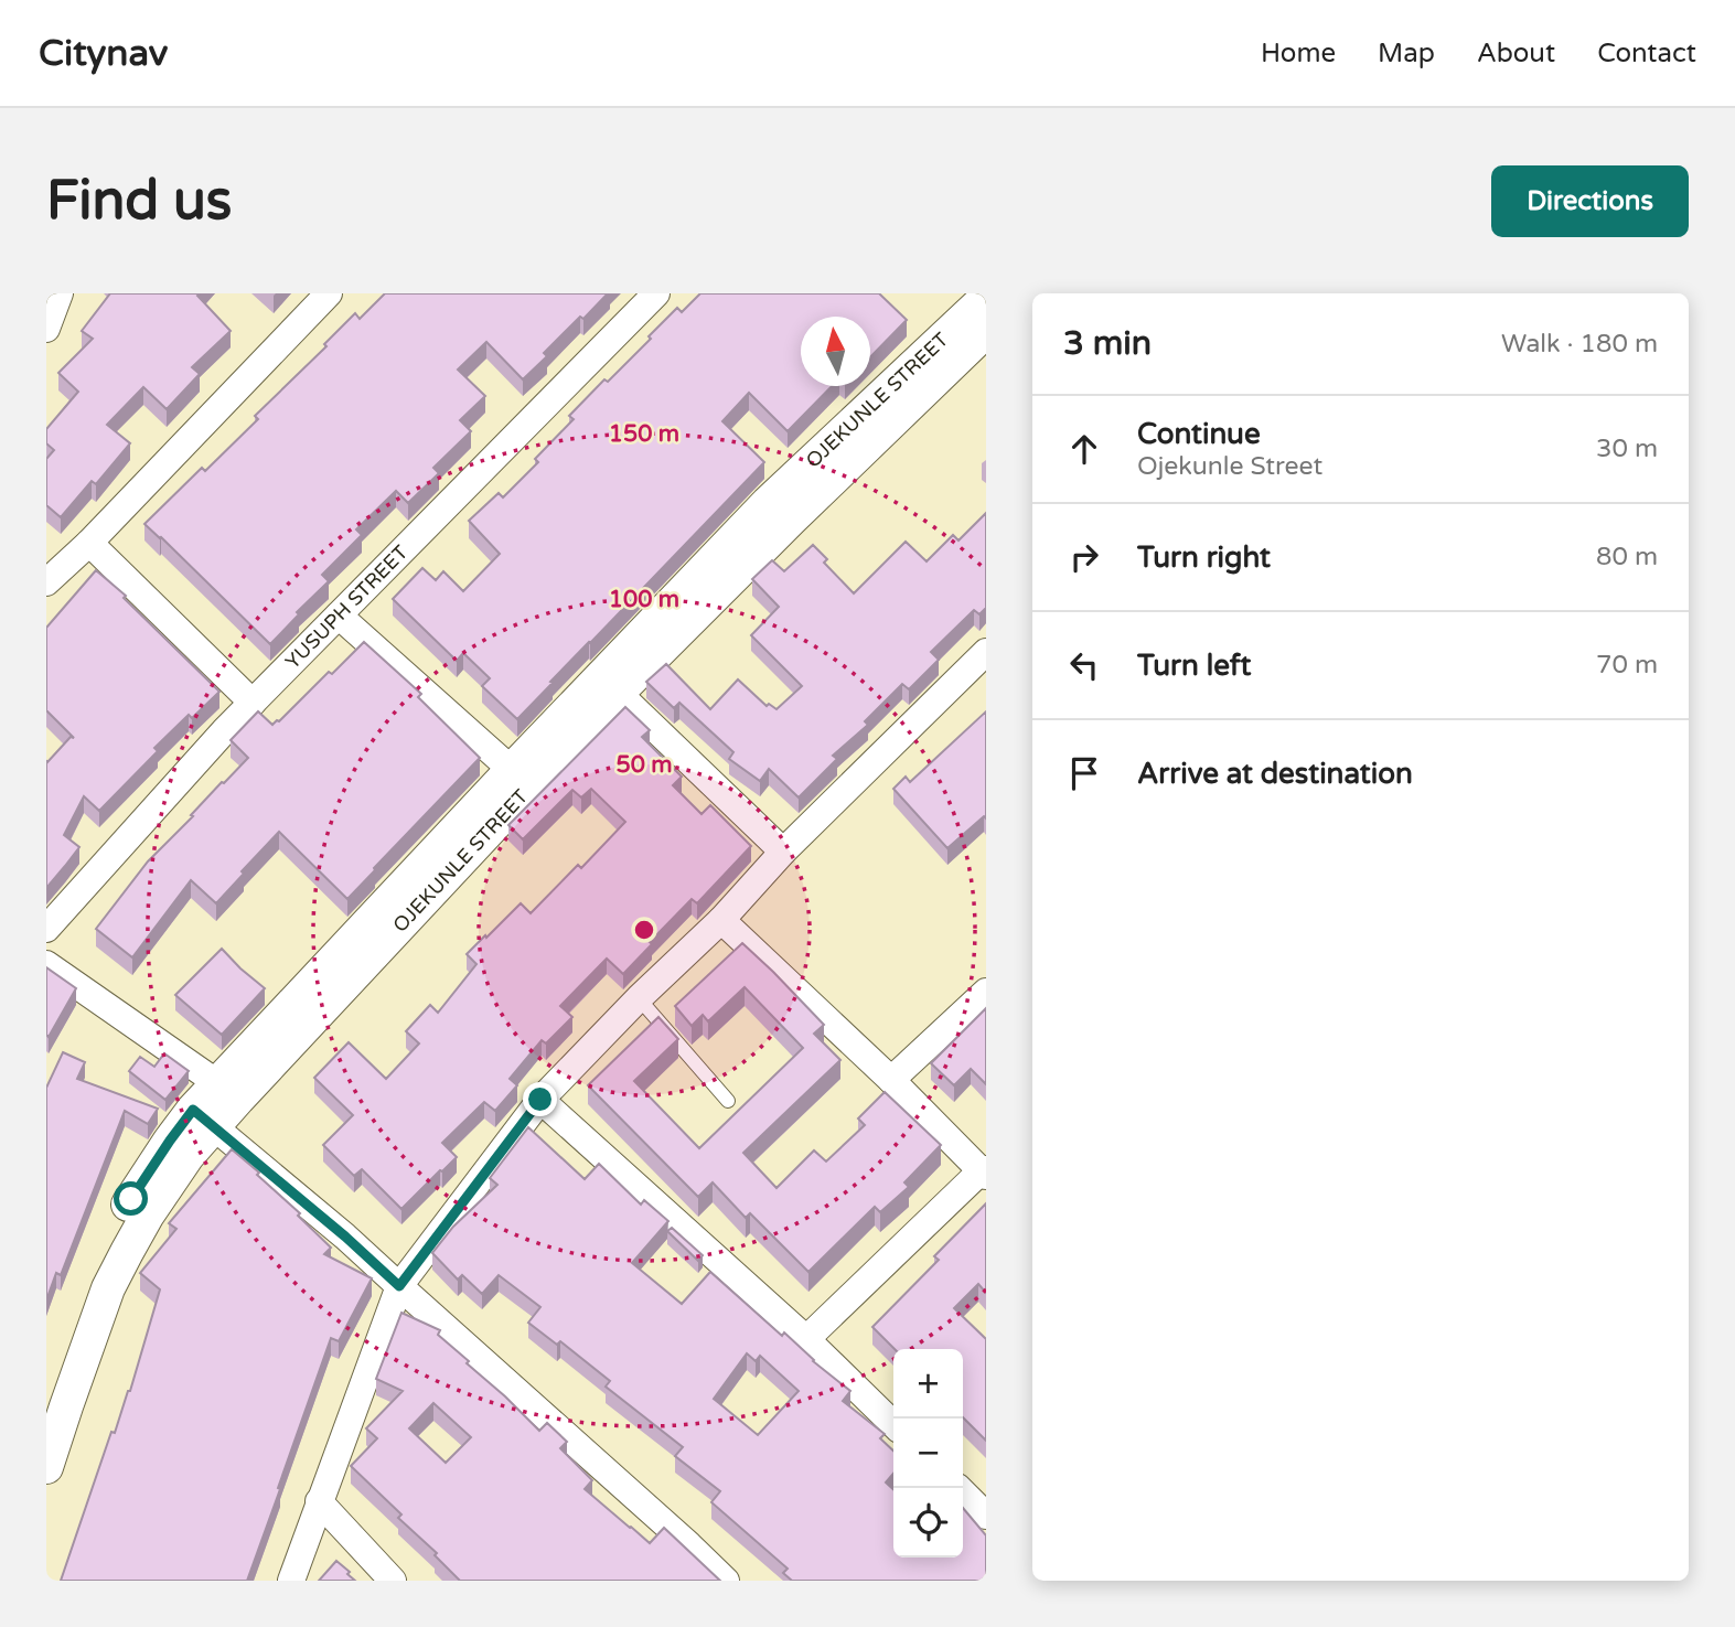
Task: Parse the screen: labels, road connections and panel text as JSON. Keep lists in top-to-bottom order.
{
  "streets": {
    "street": ["OJEKUNLE STREET", "YUSUPH STREET"]
  },
  "north": "top",
  "page": {
    "header": "Citynav",
    "nav": [
      "Home",
      "Map",
      "About",
      "Contact"
    ],
    "buttons": "Directions",
    "title": "Find us",
    "heading": ["3 min", "Walk · 180 m"],
    "list": [
      ["Continue", "Ojekunle Street", "30 m"],
      ["Turn right", "80 m"],
      ["Turn left", "70 m"],
      "Arrive at destination"
    ],
    "map_buttons": ["+", "−"]
  },
  "rings": ["150 m", "100 m", "50 m"]
}
